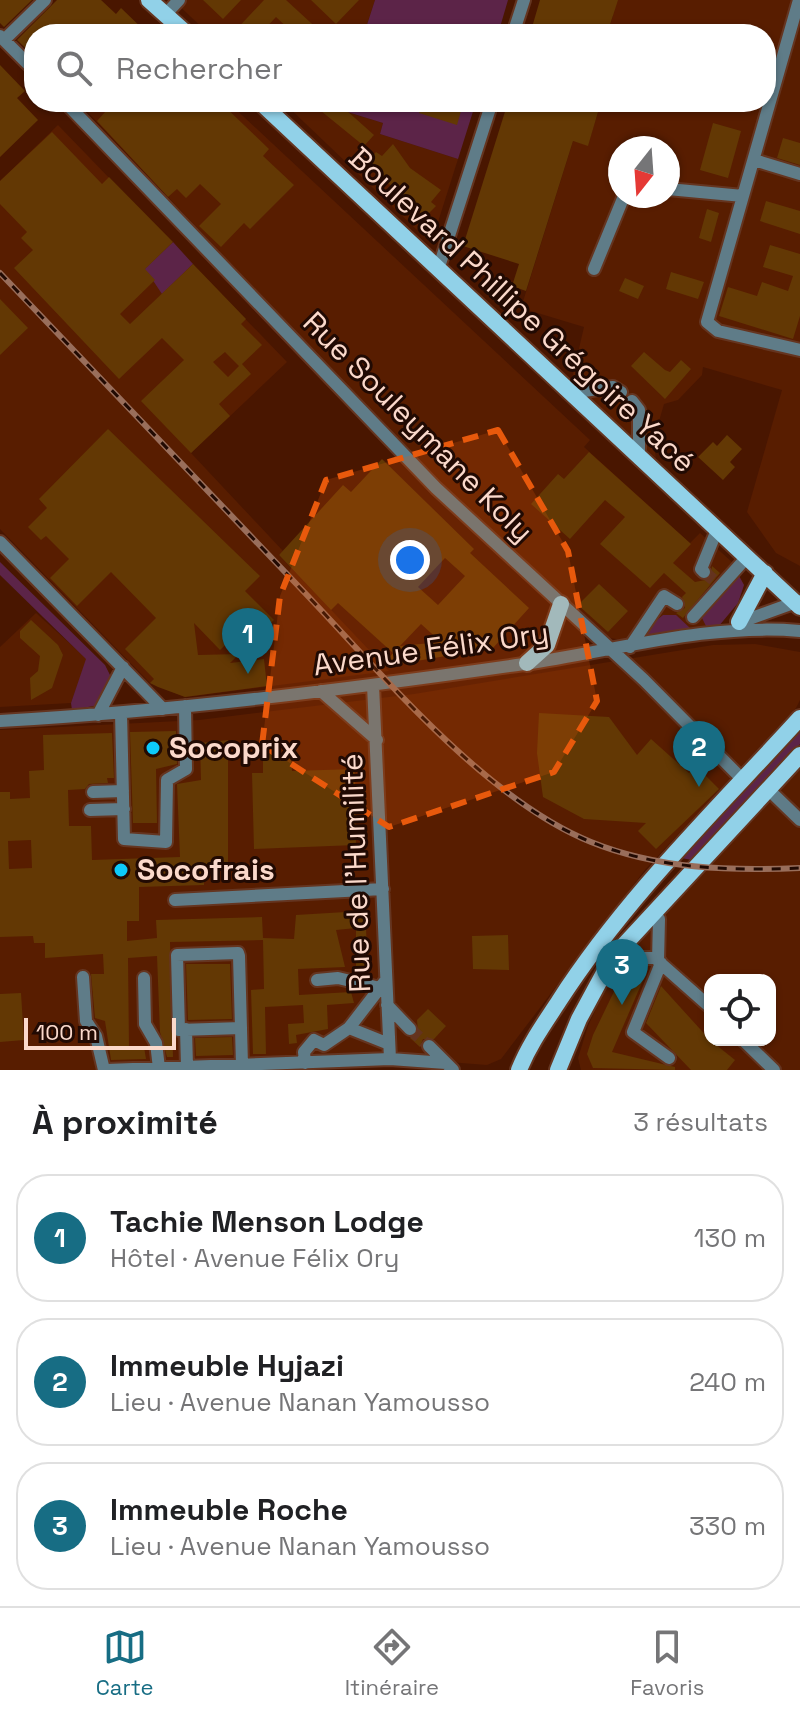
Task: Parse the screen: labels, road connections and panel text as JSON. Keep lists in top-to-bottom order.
{
  "streets": {
    "main road": ["Boulevard Phillipe Grégoire Yacé"],
    "street": ["Rue Souleymane Koly", "Avenue Félix Ory", "Rue de l'Humilité"]
  },
  "crossings": [
    ["Boulevard Phillipe Grégoire Yacé", "Avenue Félix Ory"],
    ["Rue Souleymane Koly", "Avenue Félix Ory"],
    ["Avenue Félix Ory", "Rue de l'Humilité"]
  ],
  "places": ["Socoprix", "Socofrais"],
  "scale_bar": "100 m",
  "north": "bottom",
  "page": {
    "search": "Rechercher",
    "pins": ["1", "2", "3"],
    "scale": "100 m",
    "heading": ["À proximité", "3 résultats"],
    "list": [
      {
        "mark": "1",
        "name": "Tachie Menson Lodge",
        "note": "Hôtel · Avenue Félix Ory",
        "value": "130 m"
      },
      {
        "mark": "2",
        "name": "Immeuble Hyjazi",
        "note": "Lieu · Avenue Nanan Yamousso",
        "value": "240 m"
      },
      {
        "mark": "3",
        "name": "Immeuble Roche",
        "note": "Lieu · Avenue Nanan Yamousso",
        "value": "330 m"
      }
    ],
    "nav": ["Carte", "Itinéraire", "Favoris"]
  }
}
